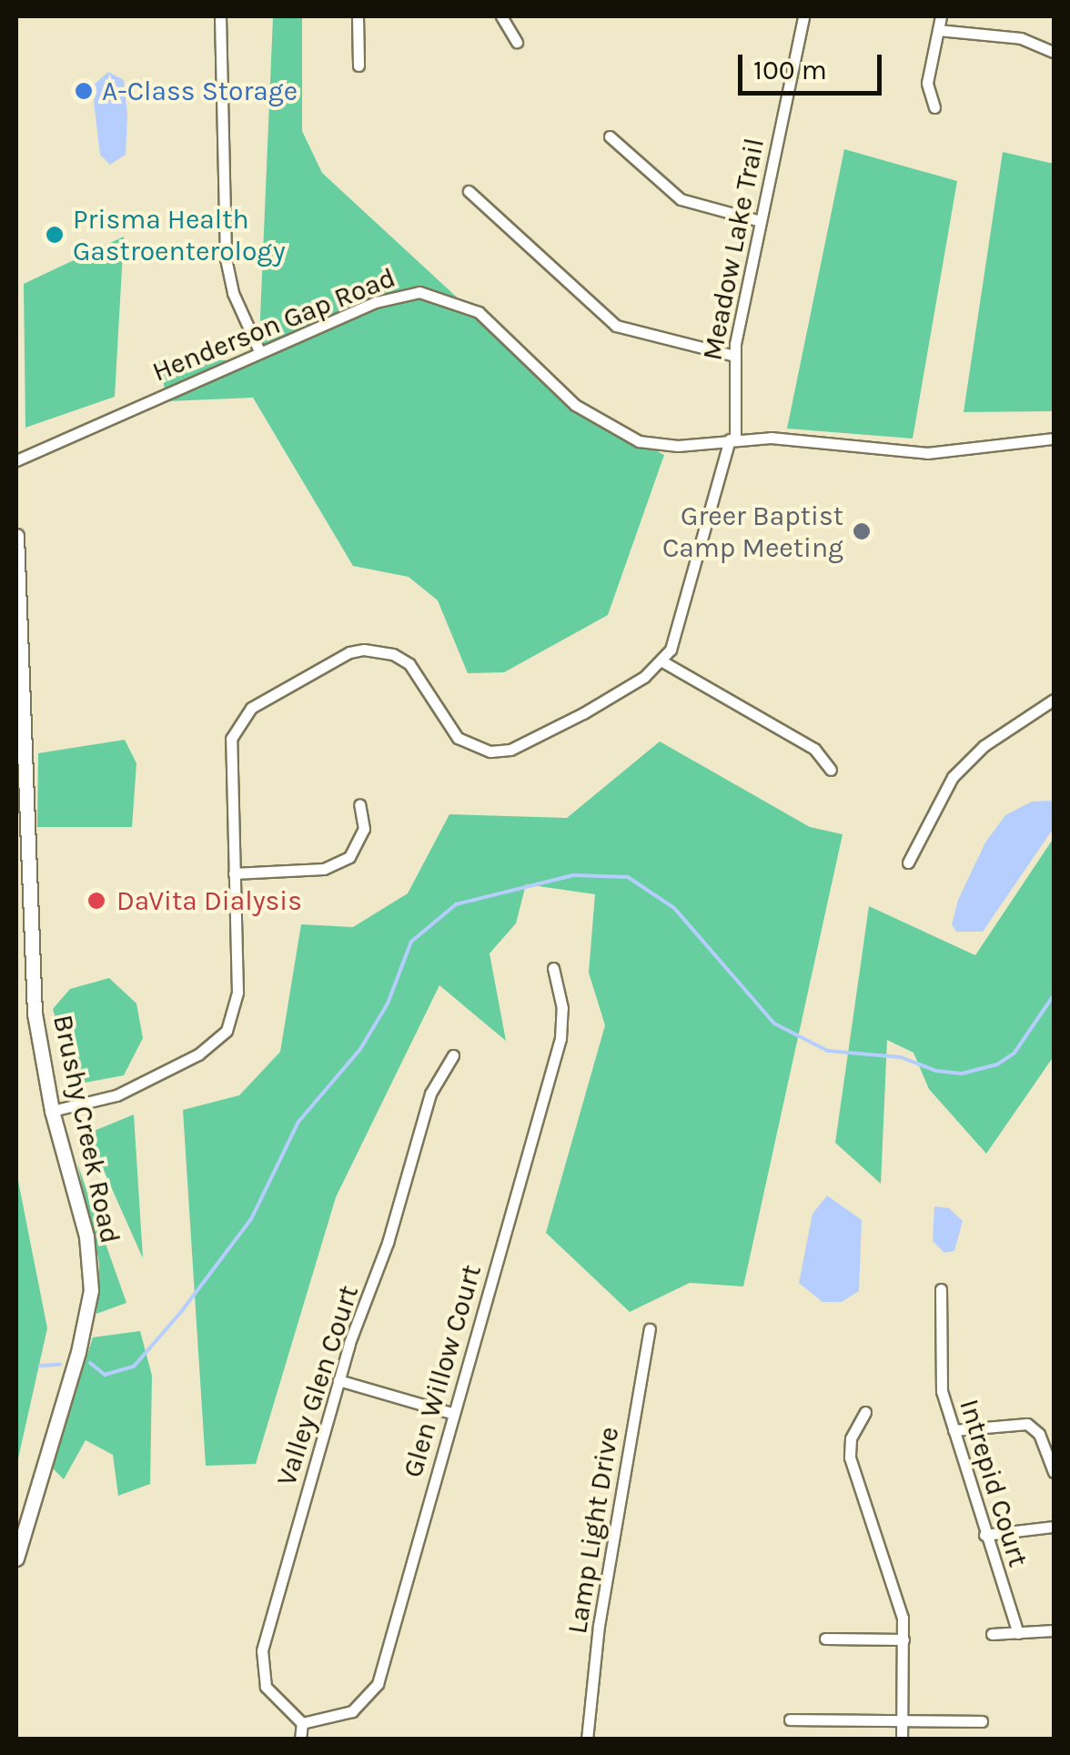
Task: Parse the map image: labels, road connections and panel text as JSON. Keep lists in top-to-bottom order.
{
  "streets": {
    "main road": ["Brushy Creek Road"],
    "street": [
      "Meadow Lake Trail",
      "Henderson Gap Road",
      "Glen Willow Court",
      "Valley Glen Court",
      "Intrepid Court",
      "Lamp Light Drive"
    ]
  },
  "crossings": [
    ["Meadow Lake Trail", "Henderson Gap Road"],
    ["Glen Willow Court", "Valley Glen Court"]
  ],
  "places": [
    "A-Class Storage",
    "Prisma Health Gastroenterology",
    "Greer Baptist Camp Meeting",
    "DaVita Dialysis"
  ],
  "scale_bar": "100 m"
}
